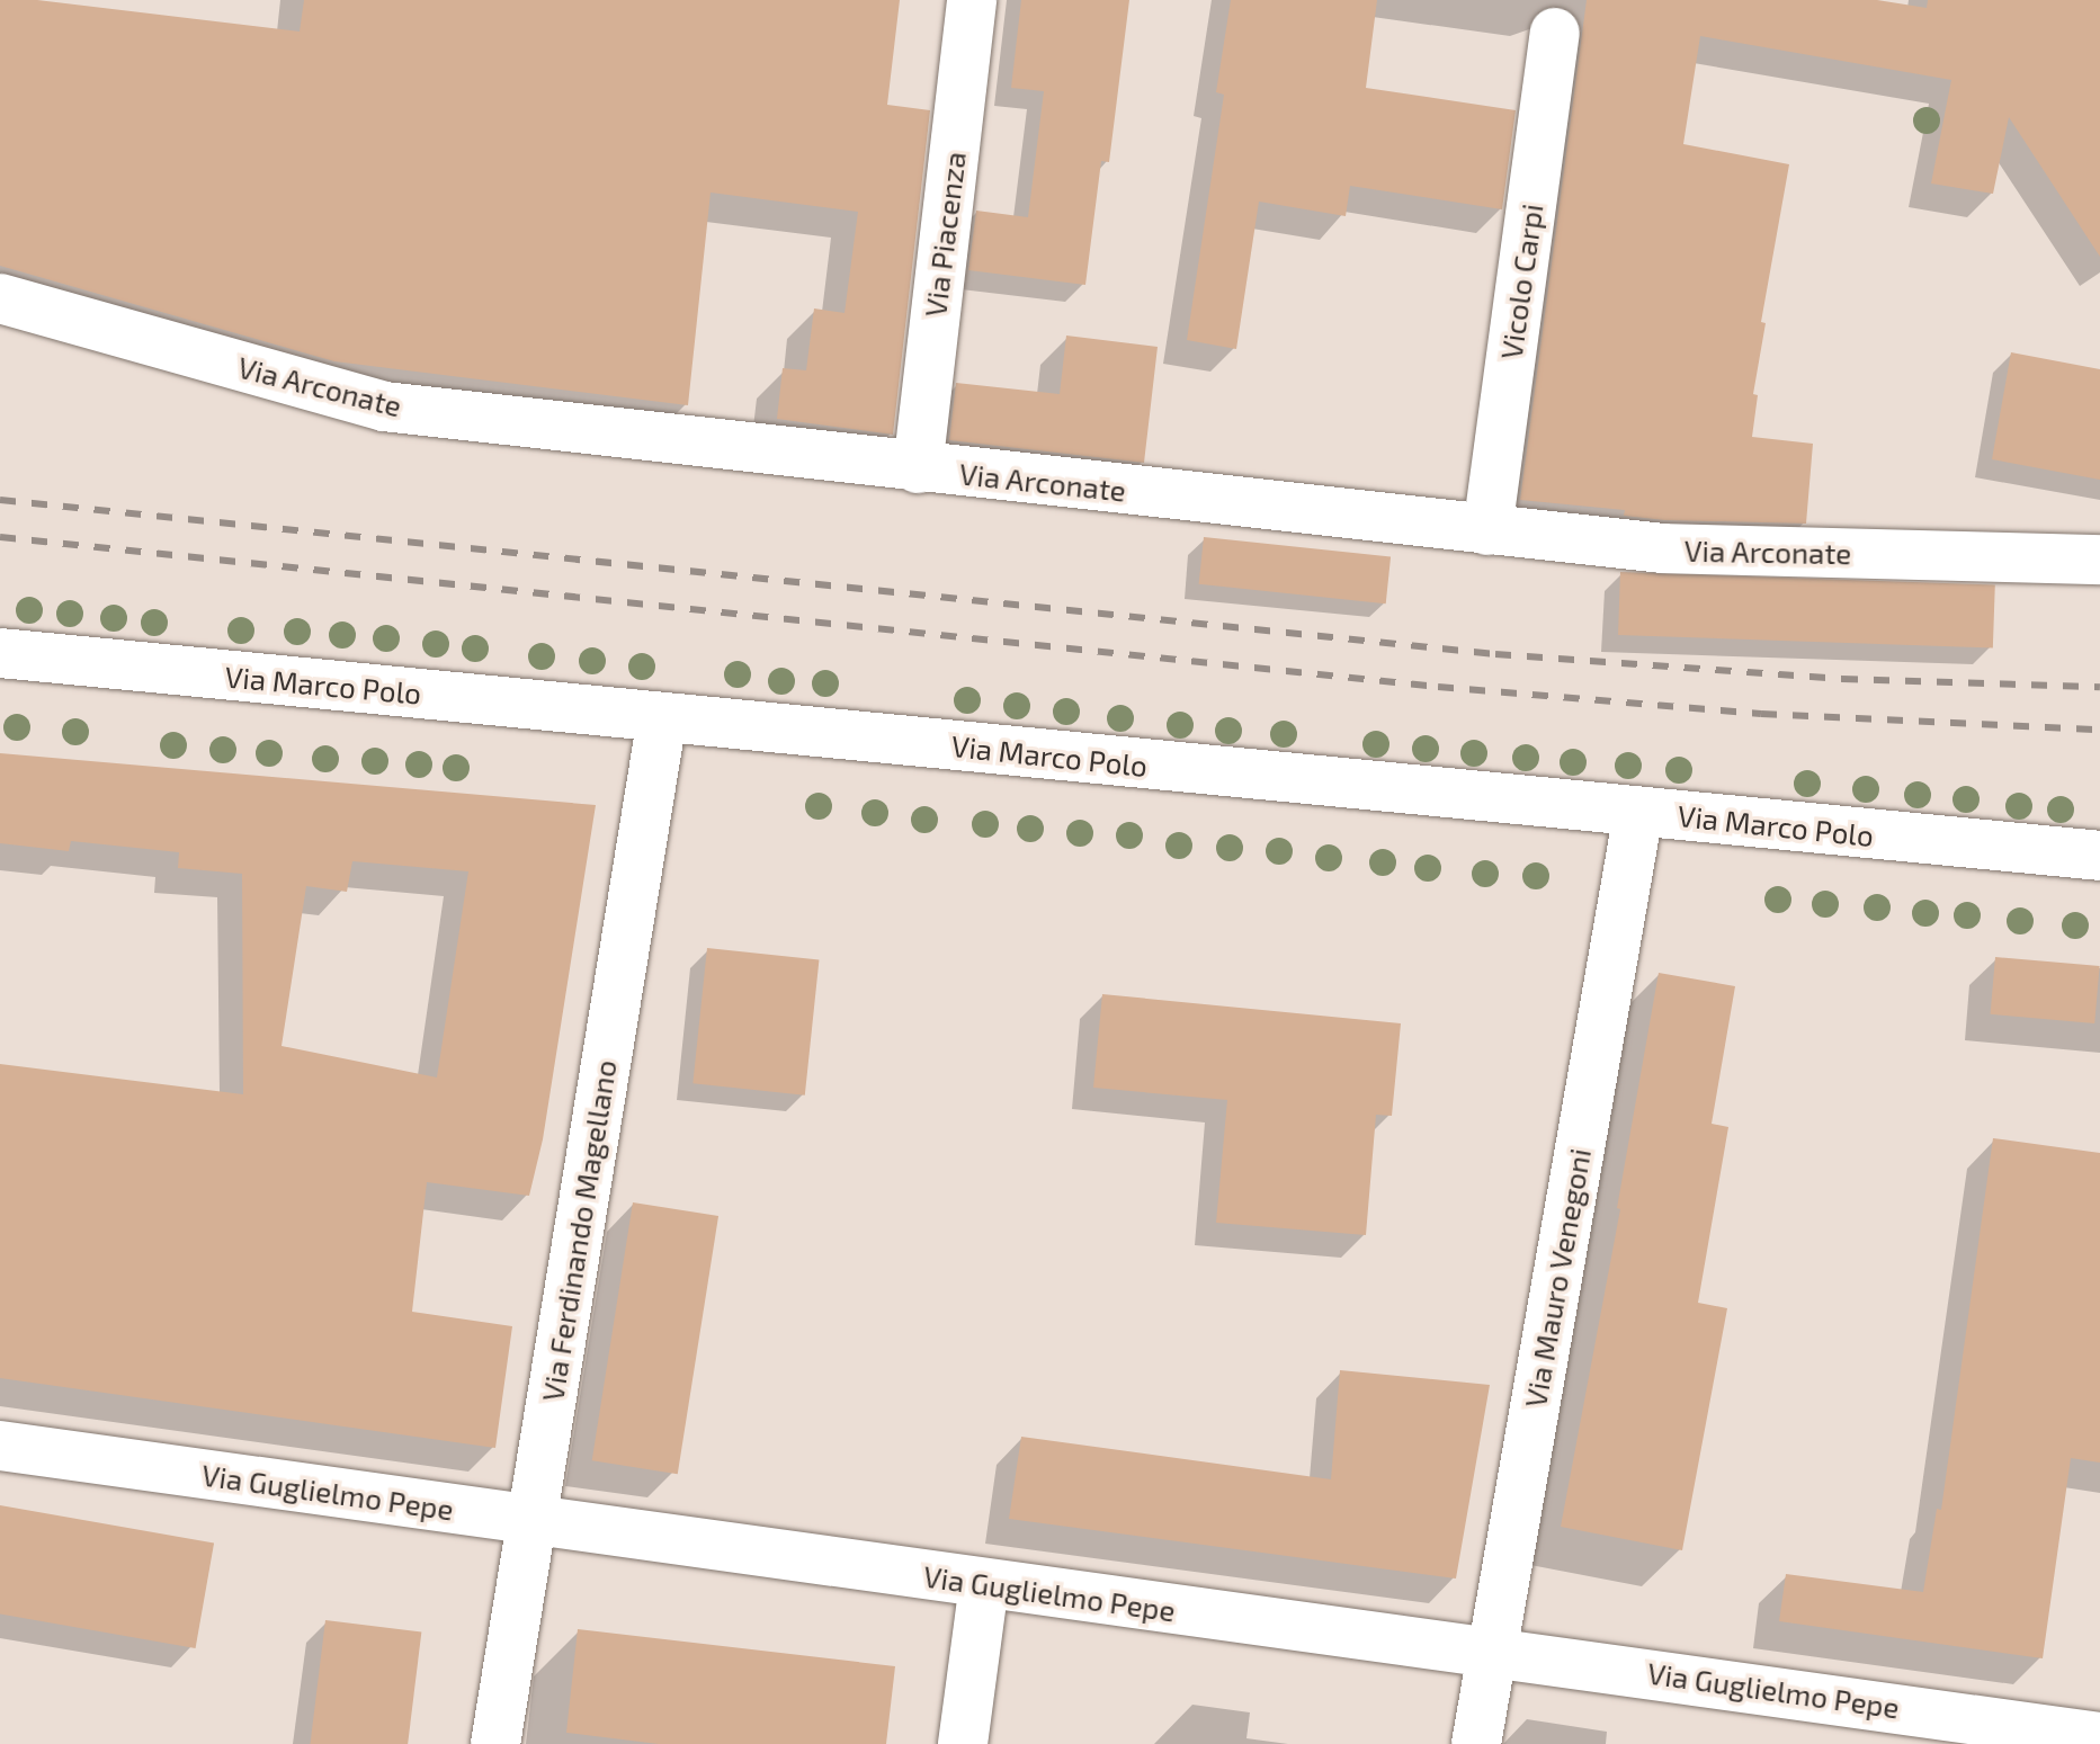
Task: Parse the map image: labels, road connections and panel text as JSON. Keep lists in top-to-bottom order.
{
  "streets": {
    "street": [
      "Via Piacenza",
      "Vicolo Carpi",
      "Via Arconate",
      "Via Marco Polo",
      "Via Ferdinando Magellano",
      "Via Mauro Venegoni",
      "Via Guglielmo Pepe"
    ]
  },
  "crossings": [
    ["Via Piacenza", "Via Arconate"],
    ["Vicolo Carpi", "Via Arconate"],
    ["Via Marco Polo", "Via Ferdinando Magellano"],
    ["Via Marco Polo", "Via Mauro Venegoni"],
    ["Via Ferdinando Magellano", "Via Guglielmo Pepe"],
    ["Via Mauro Venegoni", "Via Guglielmo Pepe"]
  ]
}
